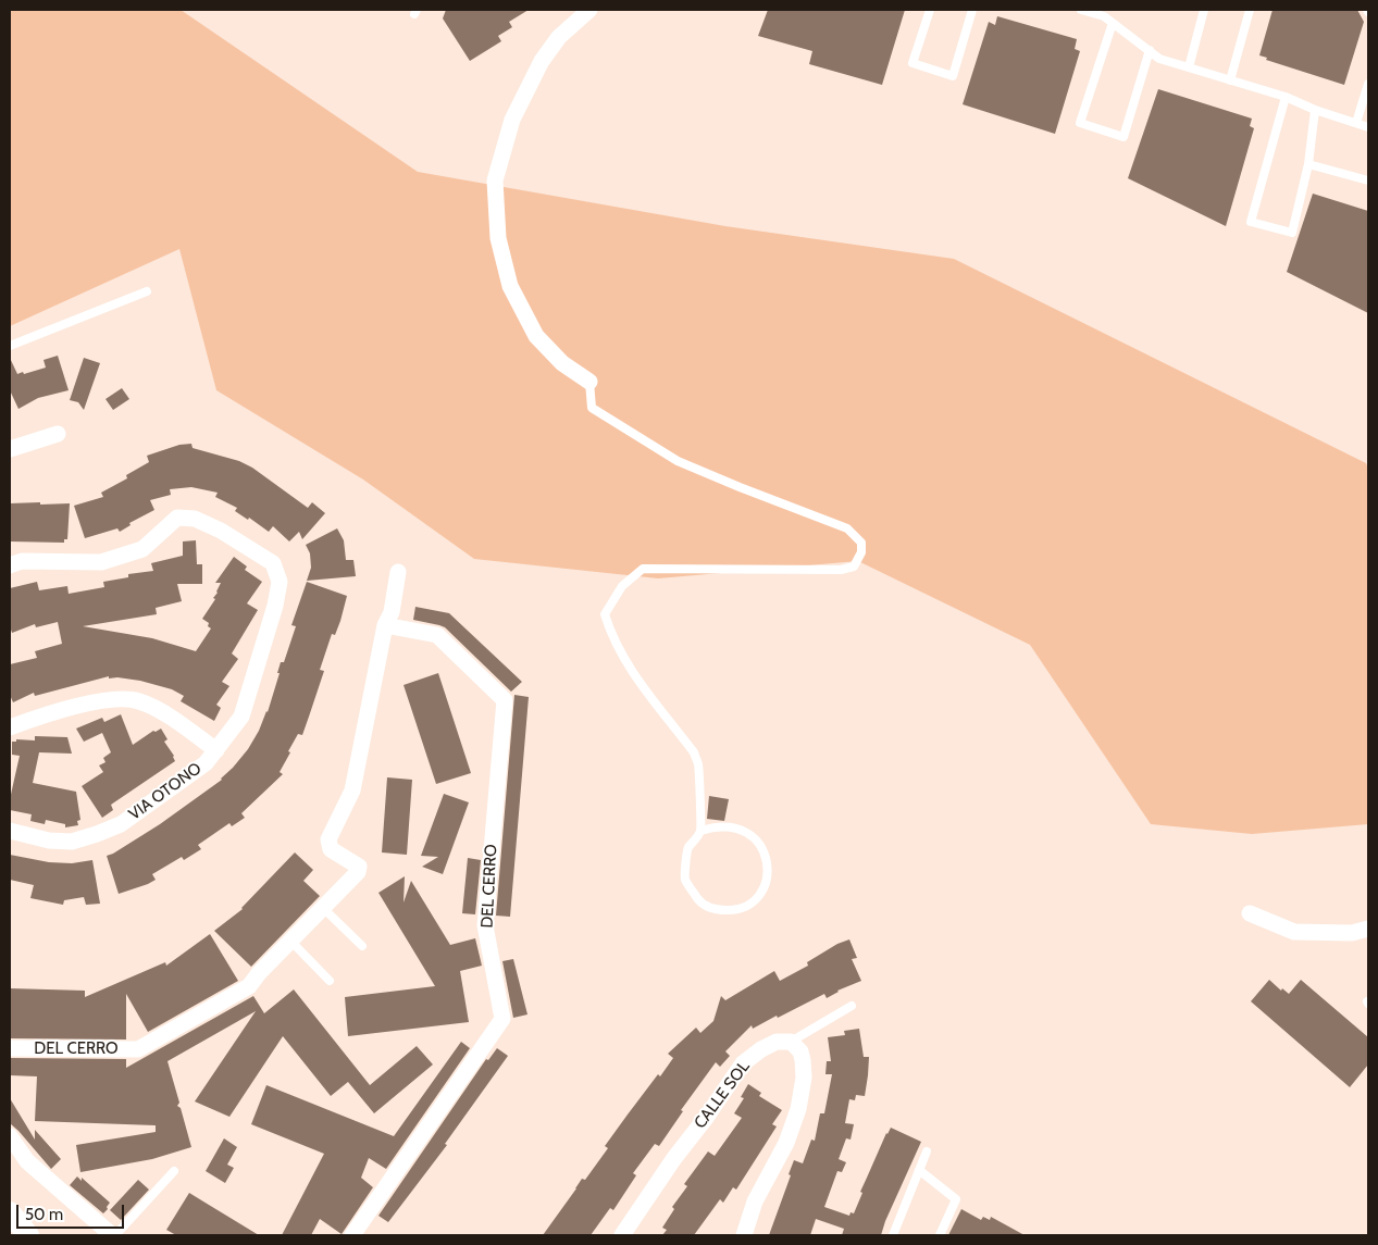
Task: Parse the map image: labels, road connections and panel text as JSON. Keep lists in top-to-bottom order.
{
  "streets": {
    "street": ["VIA OTONO", "DEL CERRO", "CALLE SOL"]
  },
  "scale_bar": "50 m"
}
